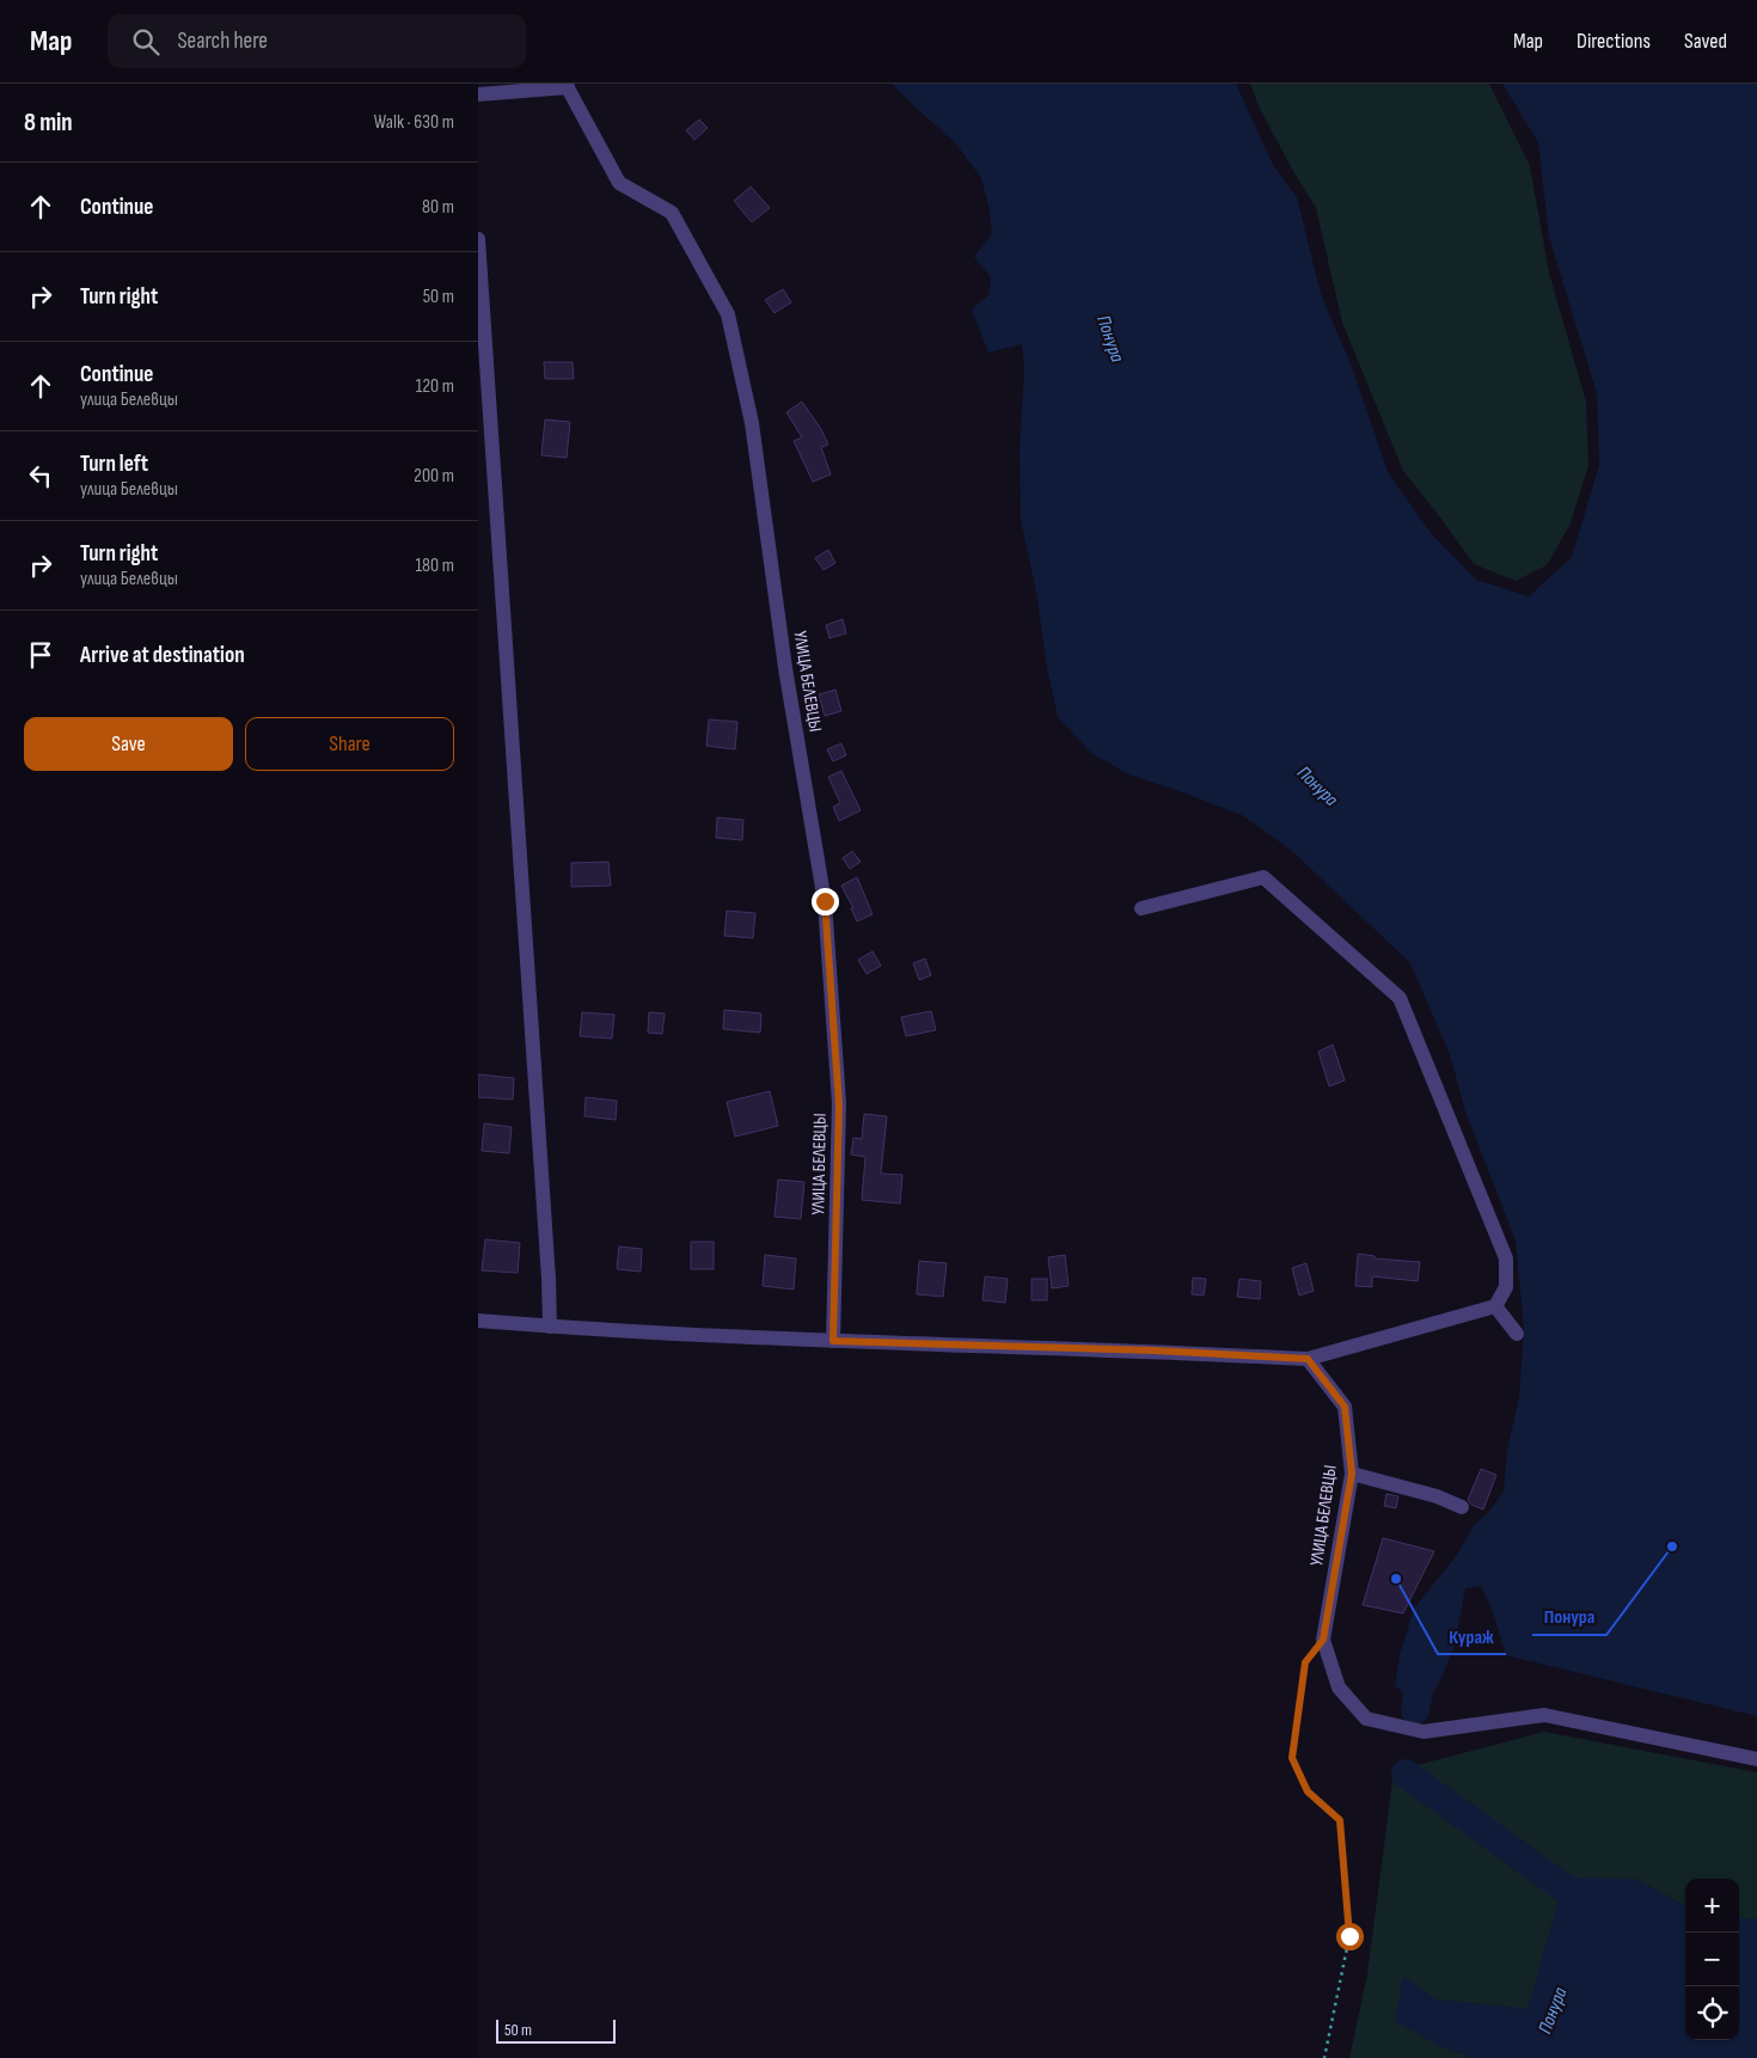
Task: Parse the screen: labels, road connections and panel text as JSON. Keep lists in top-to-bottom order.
{
  "streets": {
    "street": ["УЛИЦА БЕЛЕВЦЫ"]
  },
  "water": ["Понура"],
  "places": ["Понура", "Кураж"],
  "scale_bar": "50 m",
  "page": {
    "header": "Map",
    "search": "Search here",
    "nav": ["Map", "Directions", "Saved"],
    "heading": ["8 min", "Walk · 630 m"],
    "list": [
      ["Continue", "80 m"],
      ["Turn right", "50 m"],
      ["Continue", "улица Белевцы", "120 m"],
      ["Turn left", "улица Белевцы", "200 m"],
      ["Turn right", "улица Белевцы", "180 m"],
      "Arrive at destination"
    ],
    "buttons": ["Save", "Share"],
    "map_buttons": ["+", "−"],
    "scale": "50 m"
  }
}
